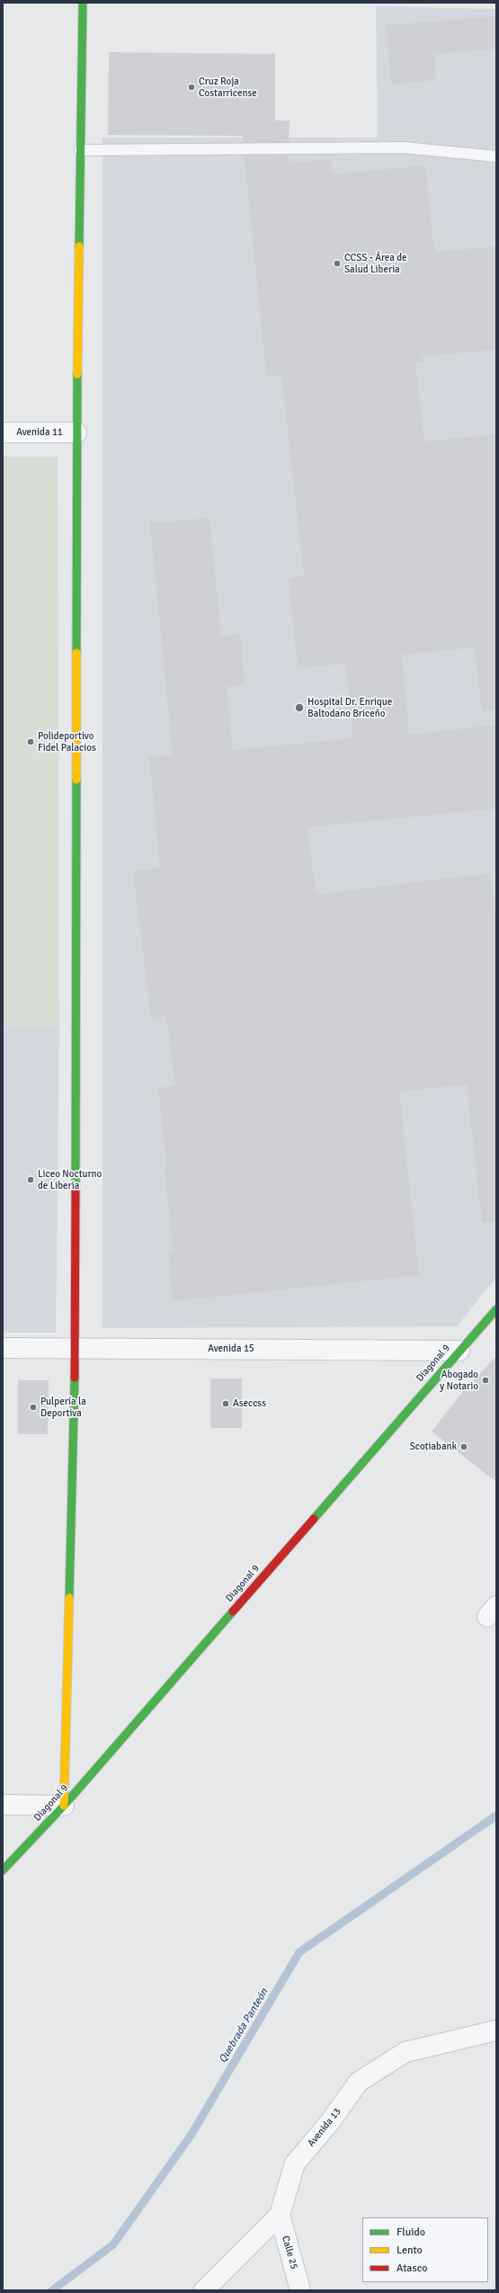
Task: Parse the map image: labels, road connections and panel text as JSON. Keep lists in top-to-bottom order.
{
  "streets": {
    "street": [
      "Avenida 11",
      "Avenida 15",
      "Diagonal 9",
      "Avenida 13",
      "Calle 25"
    ]
  },
  "crossings": [
    ["Avenida 15", "Diagonal 9"],
    ["Avenida 13", "Calle 25"]
  ],
  "water": ["Quebrada Panteón"],
  "places": [
    "Cruz Roja Costarricense",
    "CCSS - Área de Salud Liberia",
    "Hospital Dr. Enrique Baltodano Briceño",
    "Polideportivo Fidel Palacios",
    "Liceo Nocturno de Liberia",
    "Abogado y Notario",
    "Aseccss",
    "Pulpería la Deportiva",
    "Scotiabank"
  ],
  "legend": ["Fluido", "Lento", "Atasco"]
}
